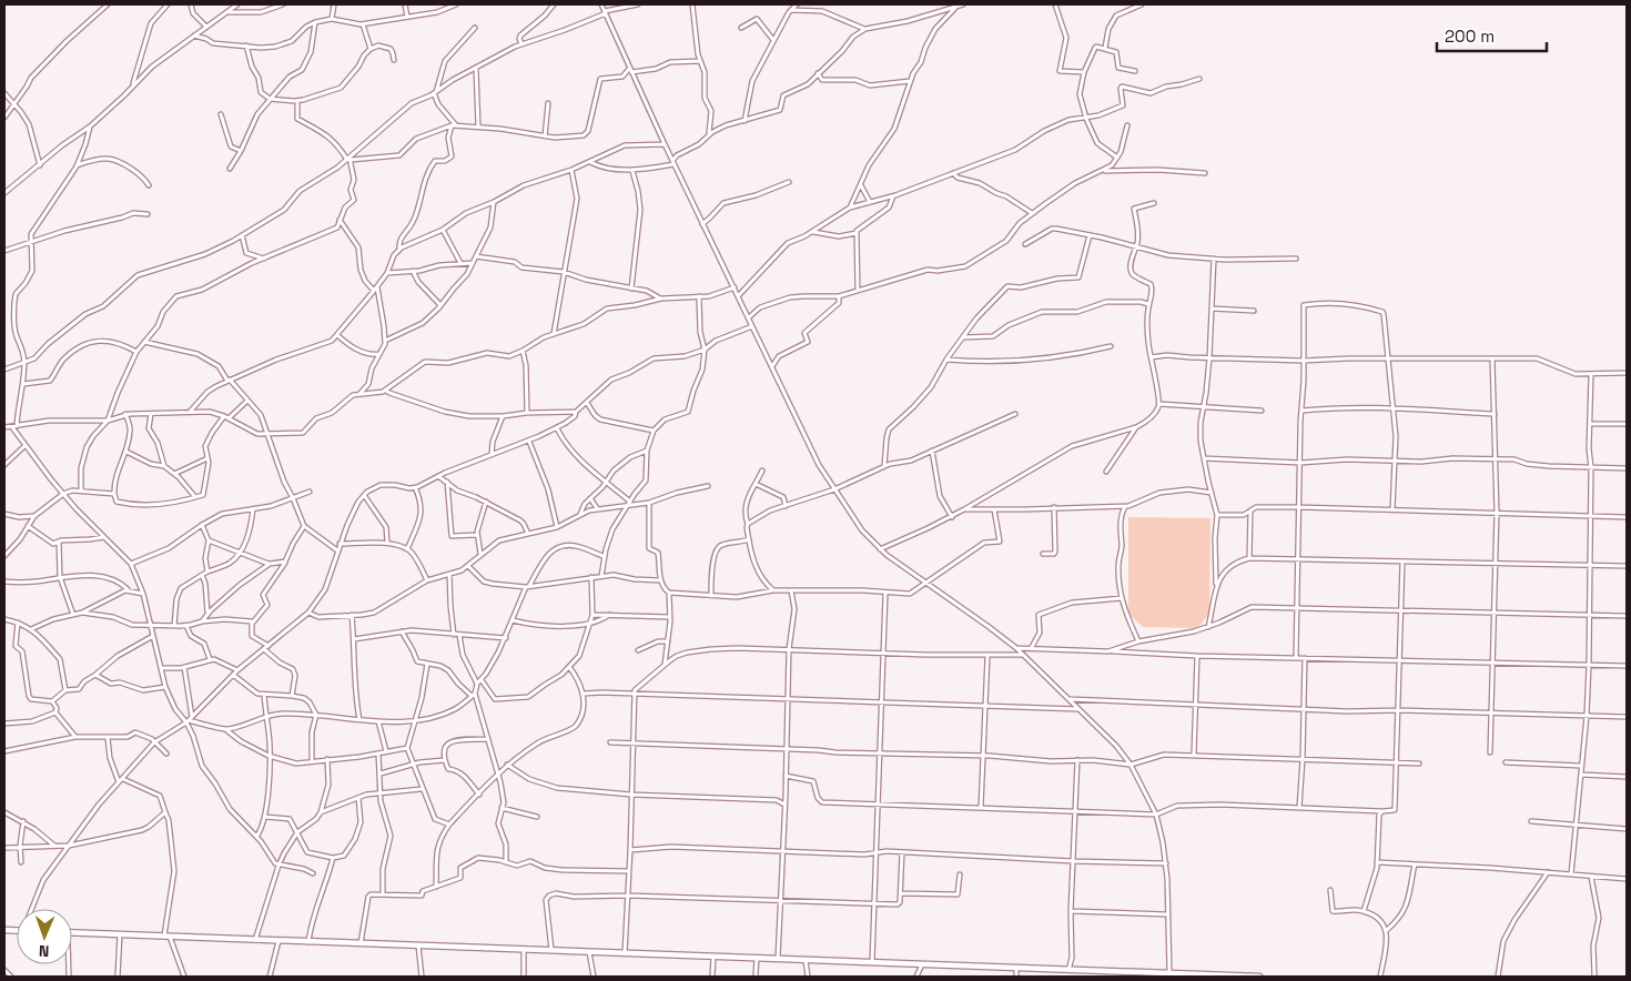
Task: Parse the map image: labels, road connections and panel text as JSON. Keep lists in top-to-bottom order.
{
  "scale_bar": "200 m",
  "north": "bottom"
}
